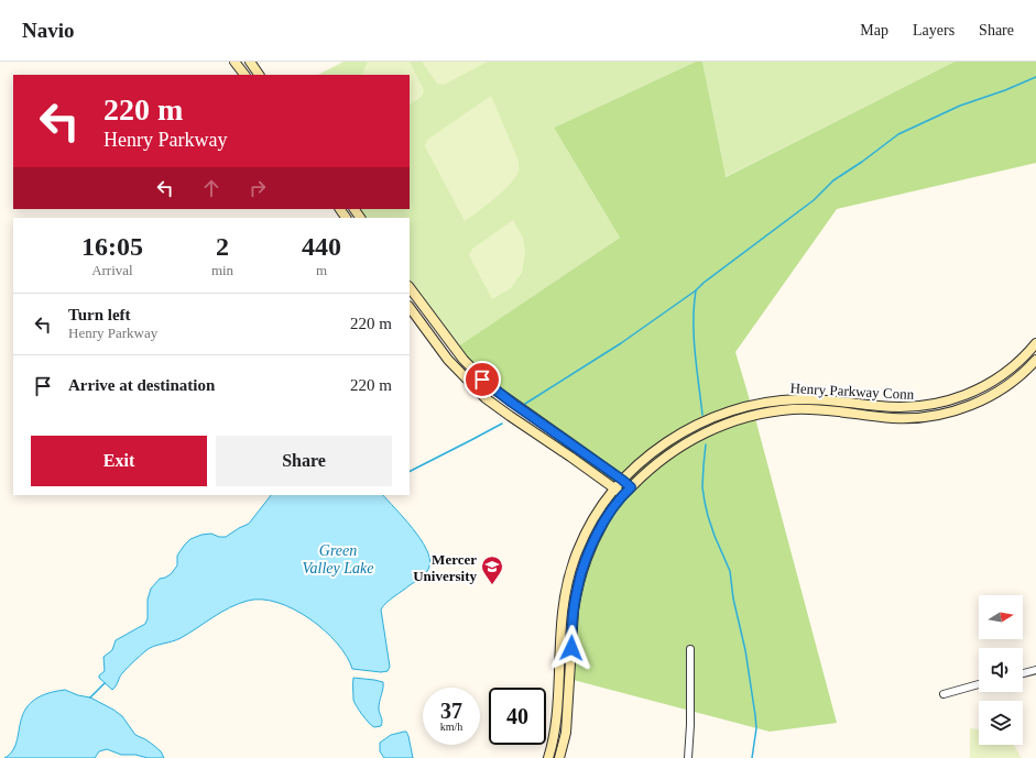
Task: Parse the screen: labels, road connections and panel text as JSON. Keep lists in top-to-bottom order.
{
  "streets": {
    "street": ["Henry Parkway Conn"]
  },
  "water": ["Green Valley Lake"],
  "places": {
    "school or university": ["Mercer University"]
  },
  "north": "right",
  "page": {
    "header": "Navio",
    "nav": ["Map", "Layers", "Share"],
    "turn": ["220 m", "Henry Parkway"],
    "eta": [
      "16:05",
      "Arrival",
      "2",
      "min",
      "440",
      "m"
    ],
    "list": [
      {
        "name": "Turn left",
        "note": "Henry Parkway",
        "value": "220 m"
      },
      {
        "name": "Arrive at destination",
        "value": "220 m"
      }
    ],
    "buttons": ["Exit", "Share"],
    "speed": "37 km/h",
    "limit": "40"
  }
}
